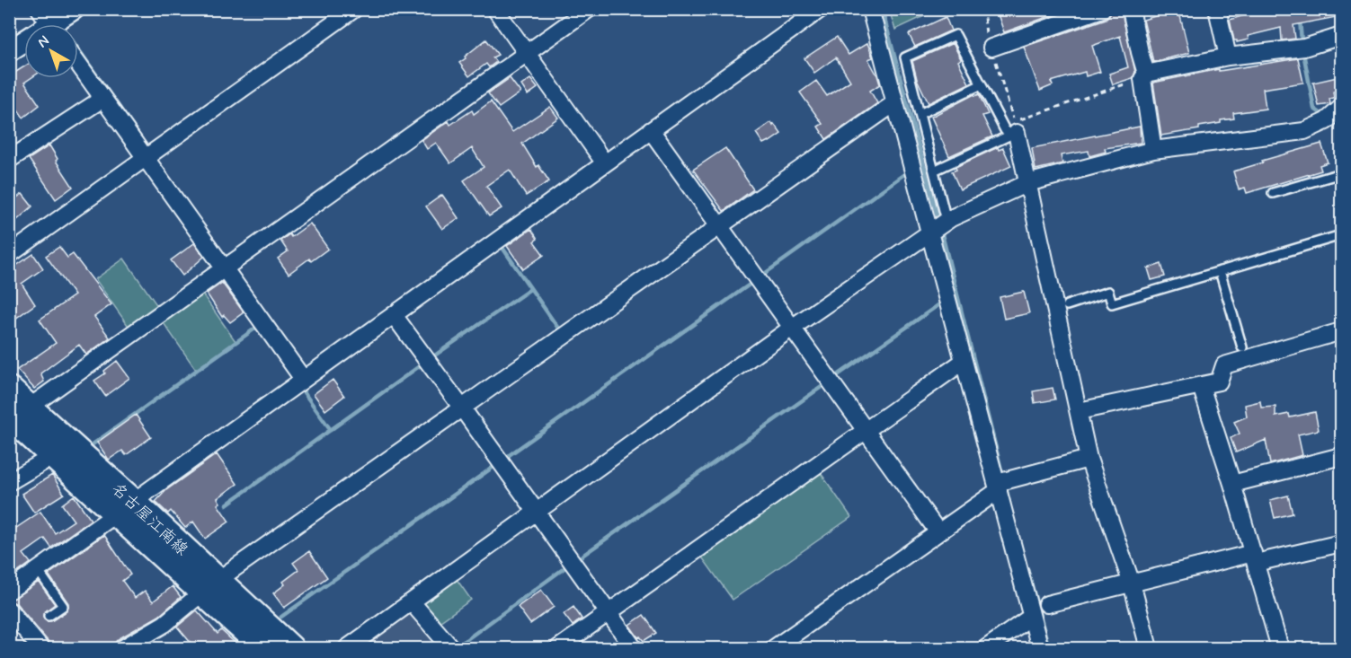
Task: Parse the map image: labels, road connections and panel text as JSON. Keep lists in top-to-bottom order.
{
  "streets": {
    "main road": ["名古屋江南線"]
  },
  "north": "top left"
}
